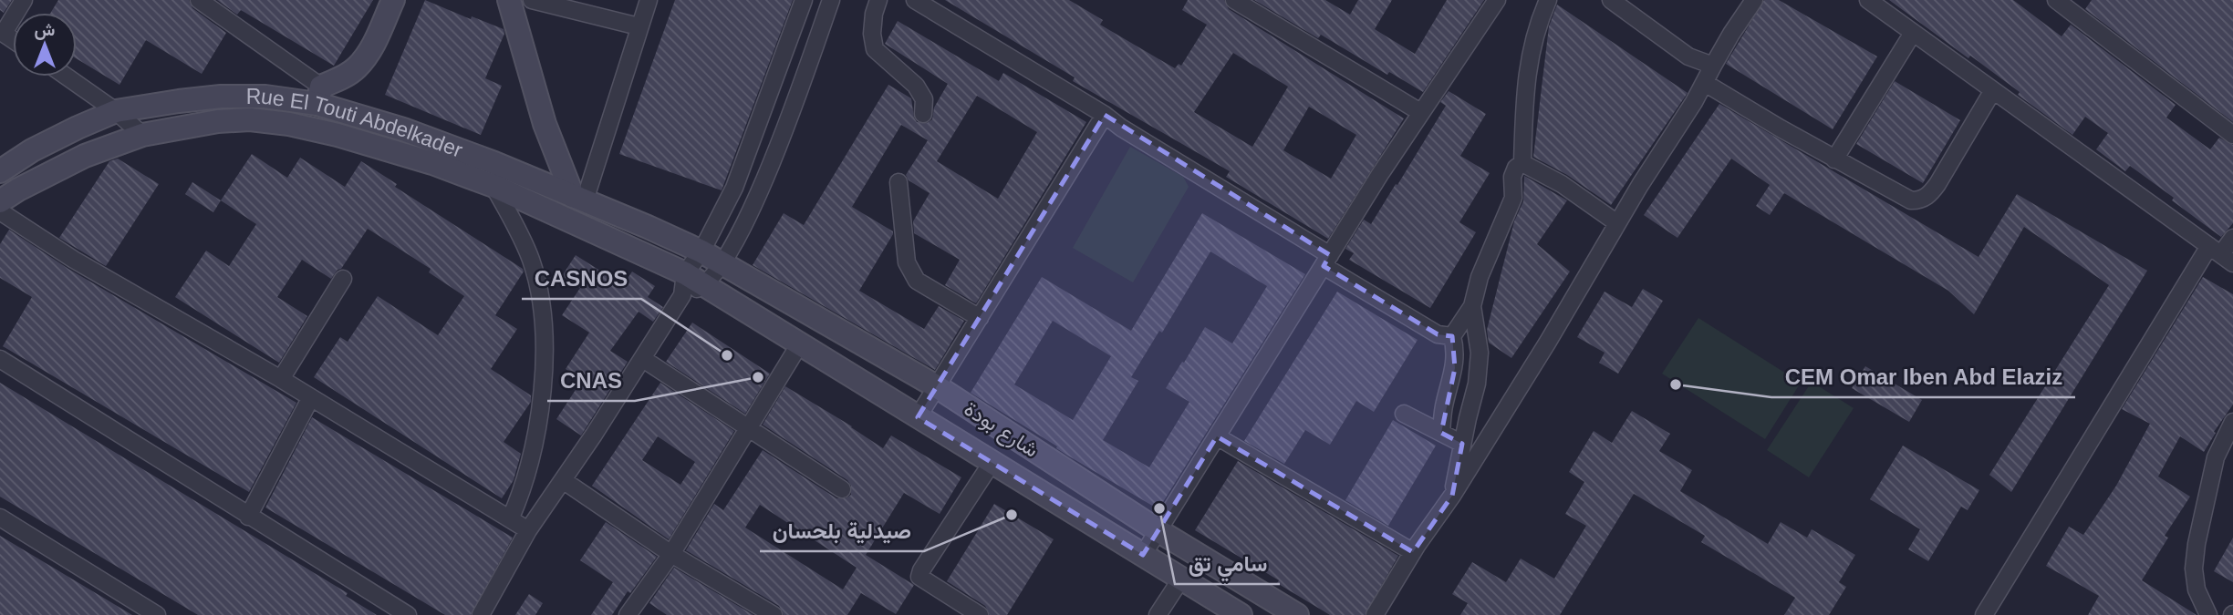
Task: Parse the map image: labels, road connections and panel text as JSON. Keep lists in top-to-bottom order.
{
  "streets": {
    "street": ["Rue El Touti Abdelkader", "شارع بودة"]
  },
  "crossings": [
    ["Rue El Touti Abdelkader", "شارع بودة"]
  ],
  "places": [
    "CASNOS",
    "CNAS",
    "CEM Omar Iben Abd Elaziz",
    "سامي تق",
    "صيدلية بلحسان"
  ],
  "north": "top"
}
